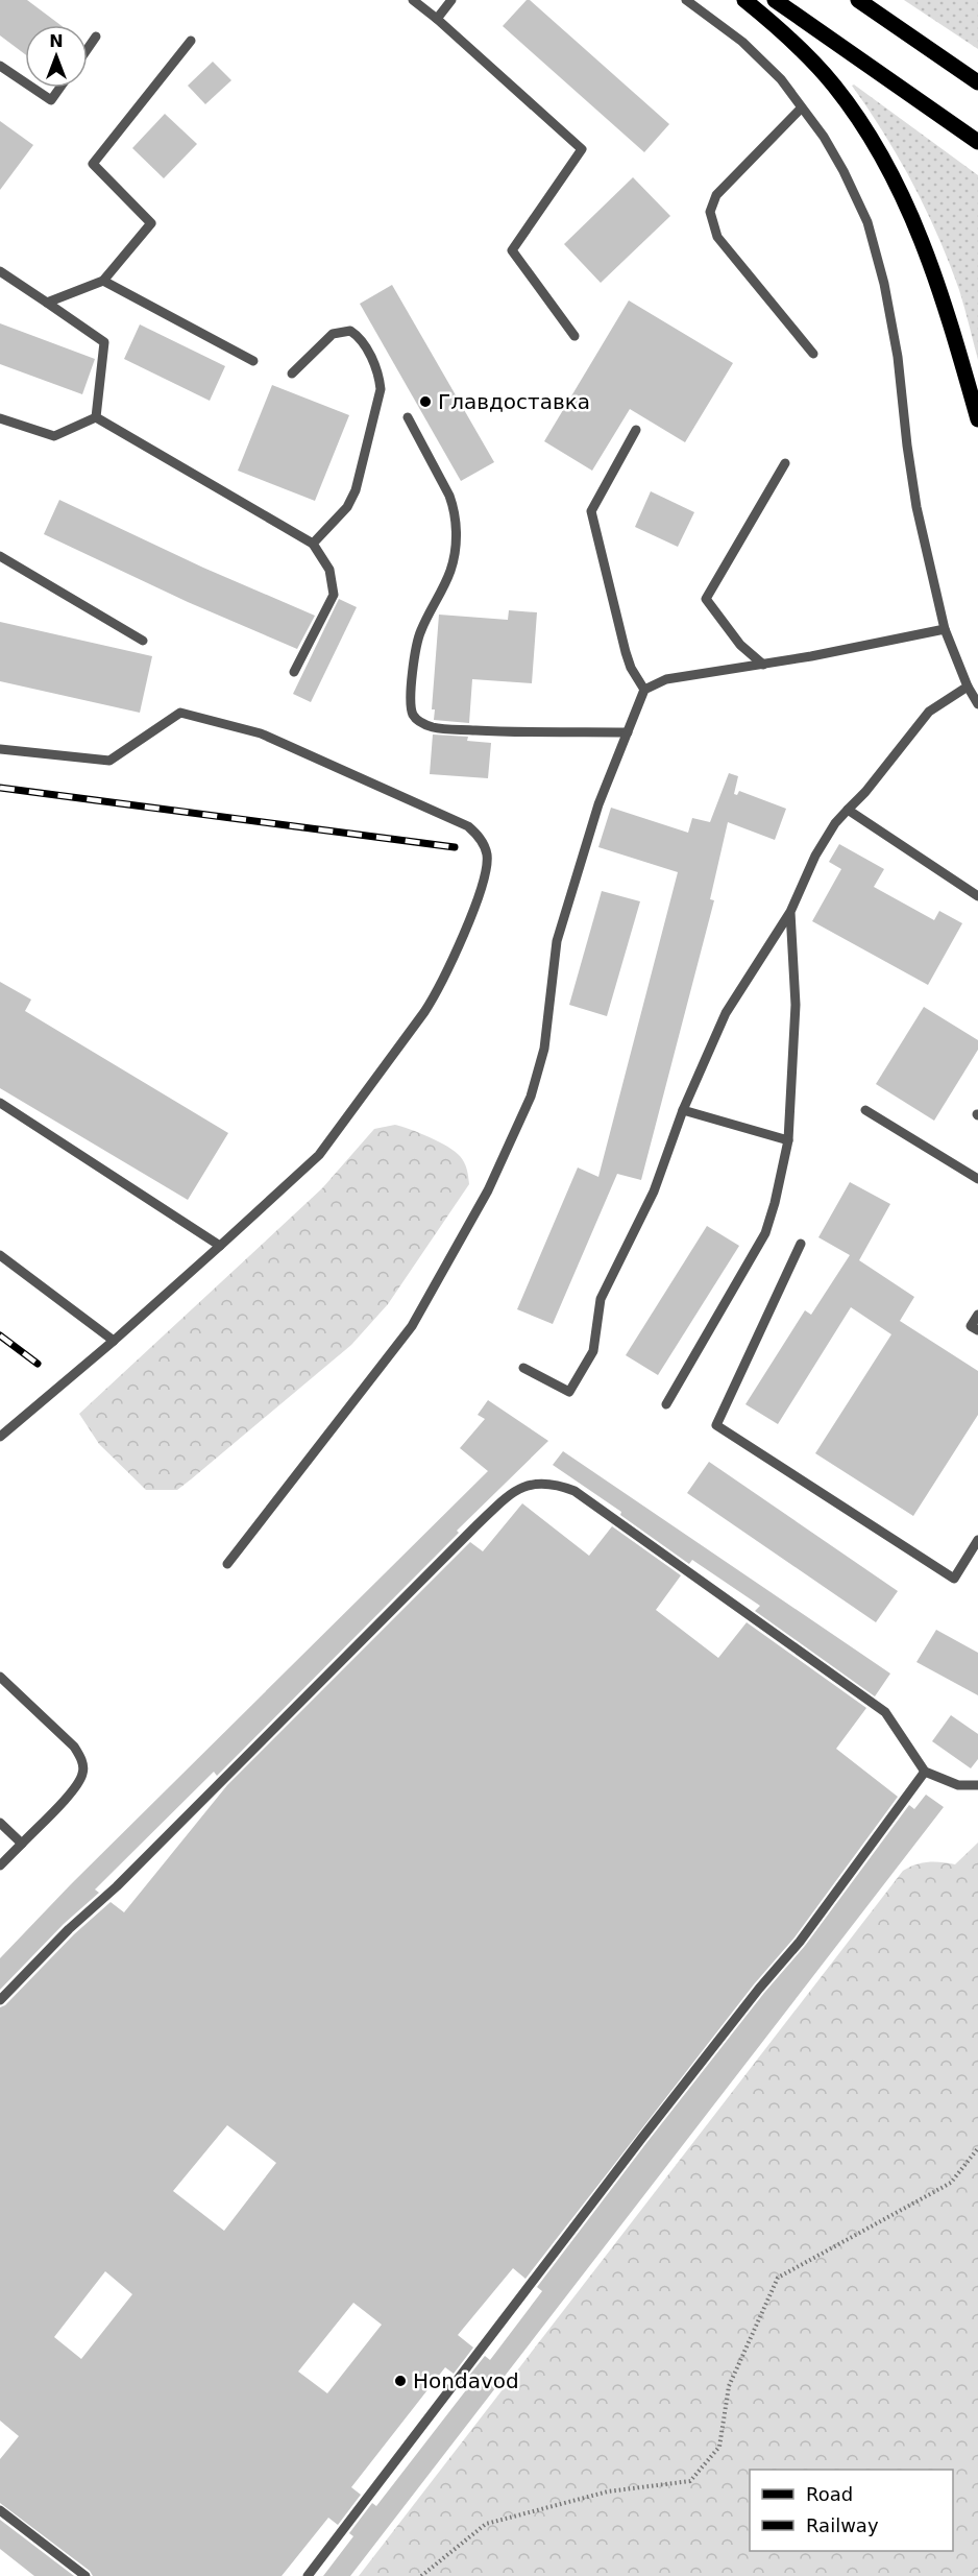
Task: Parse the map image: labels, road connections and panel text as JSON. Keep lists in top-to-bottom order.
{
  "places": ["Главдоставка", "Hondavod"],
  "legend": ["Road", "Railway"],
  "north": "top"
}
